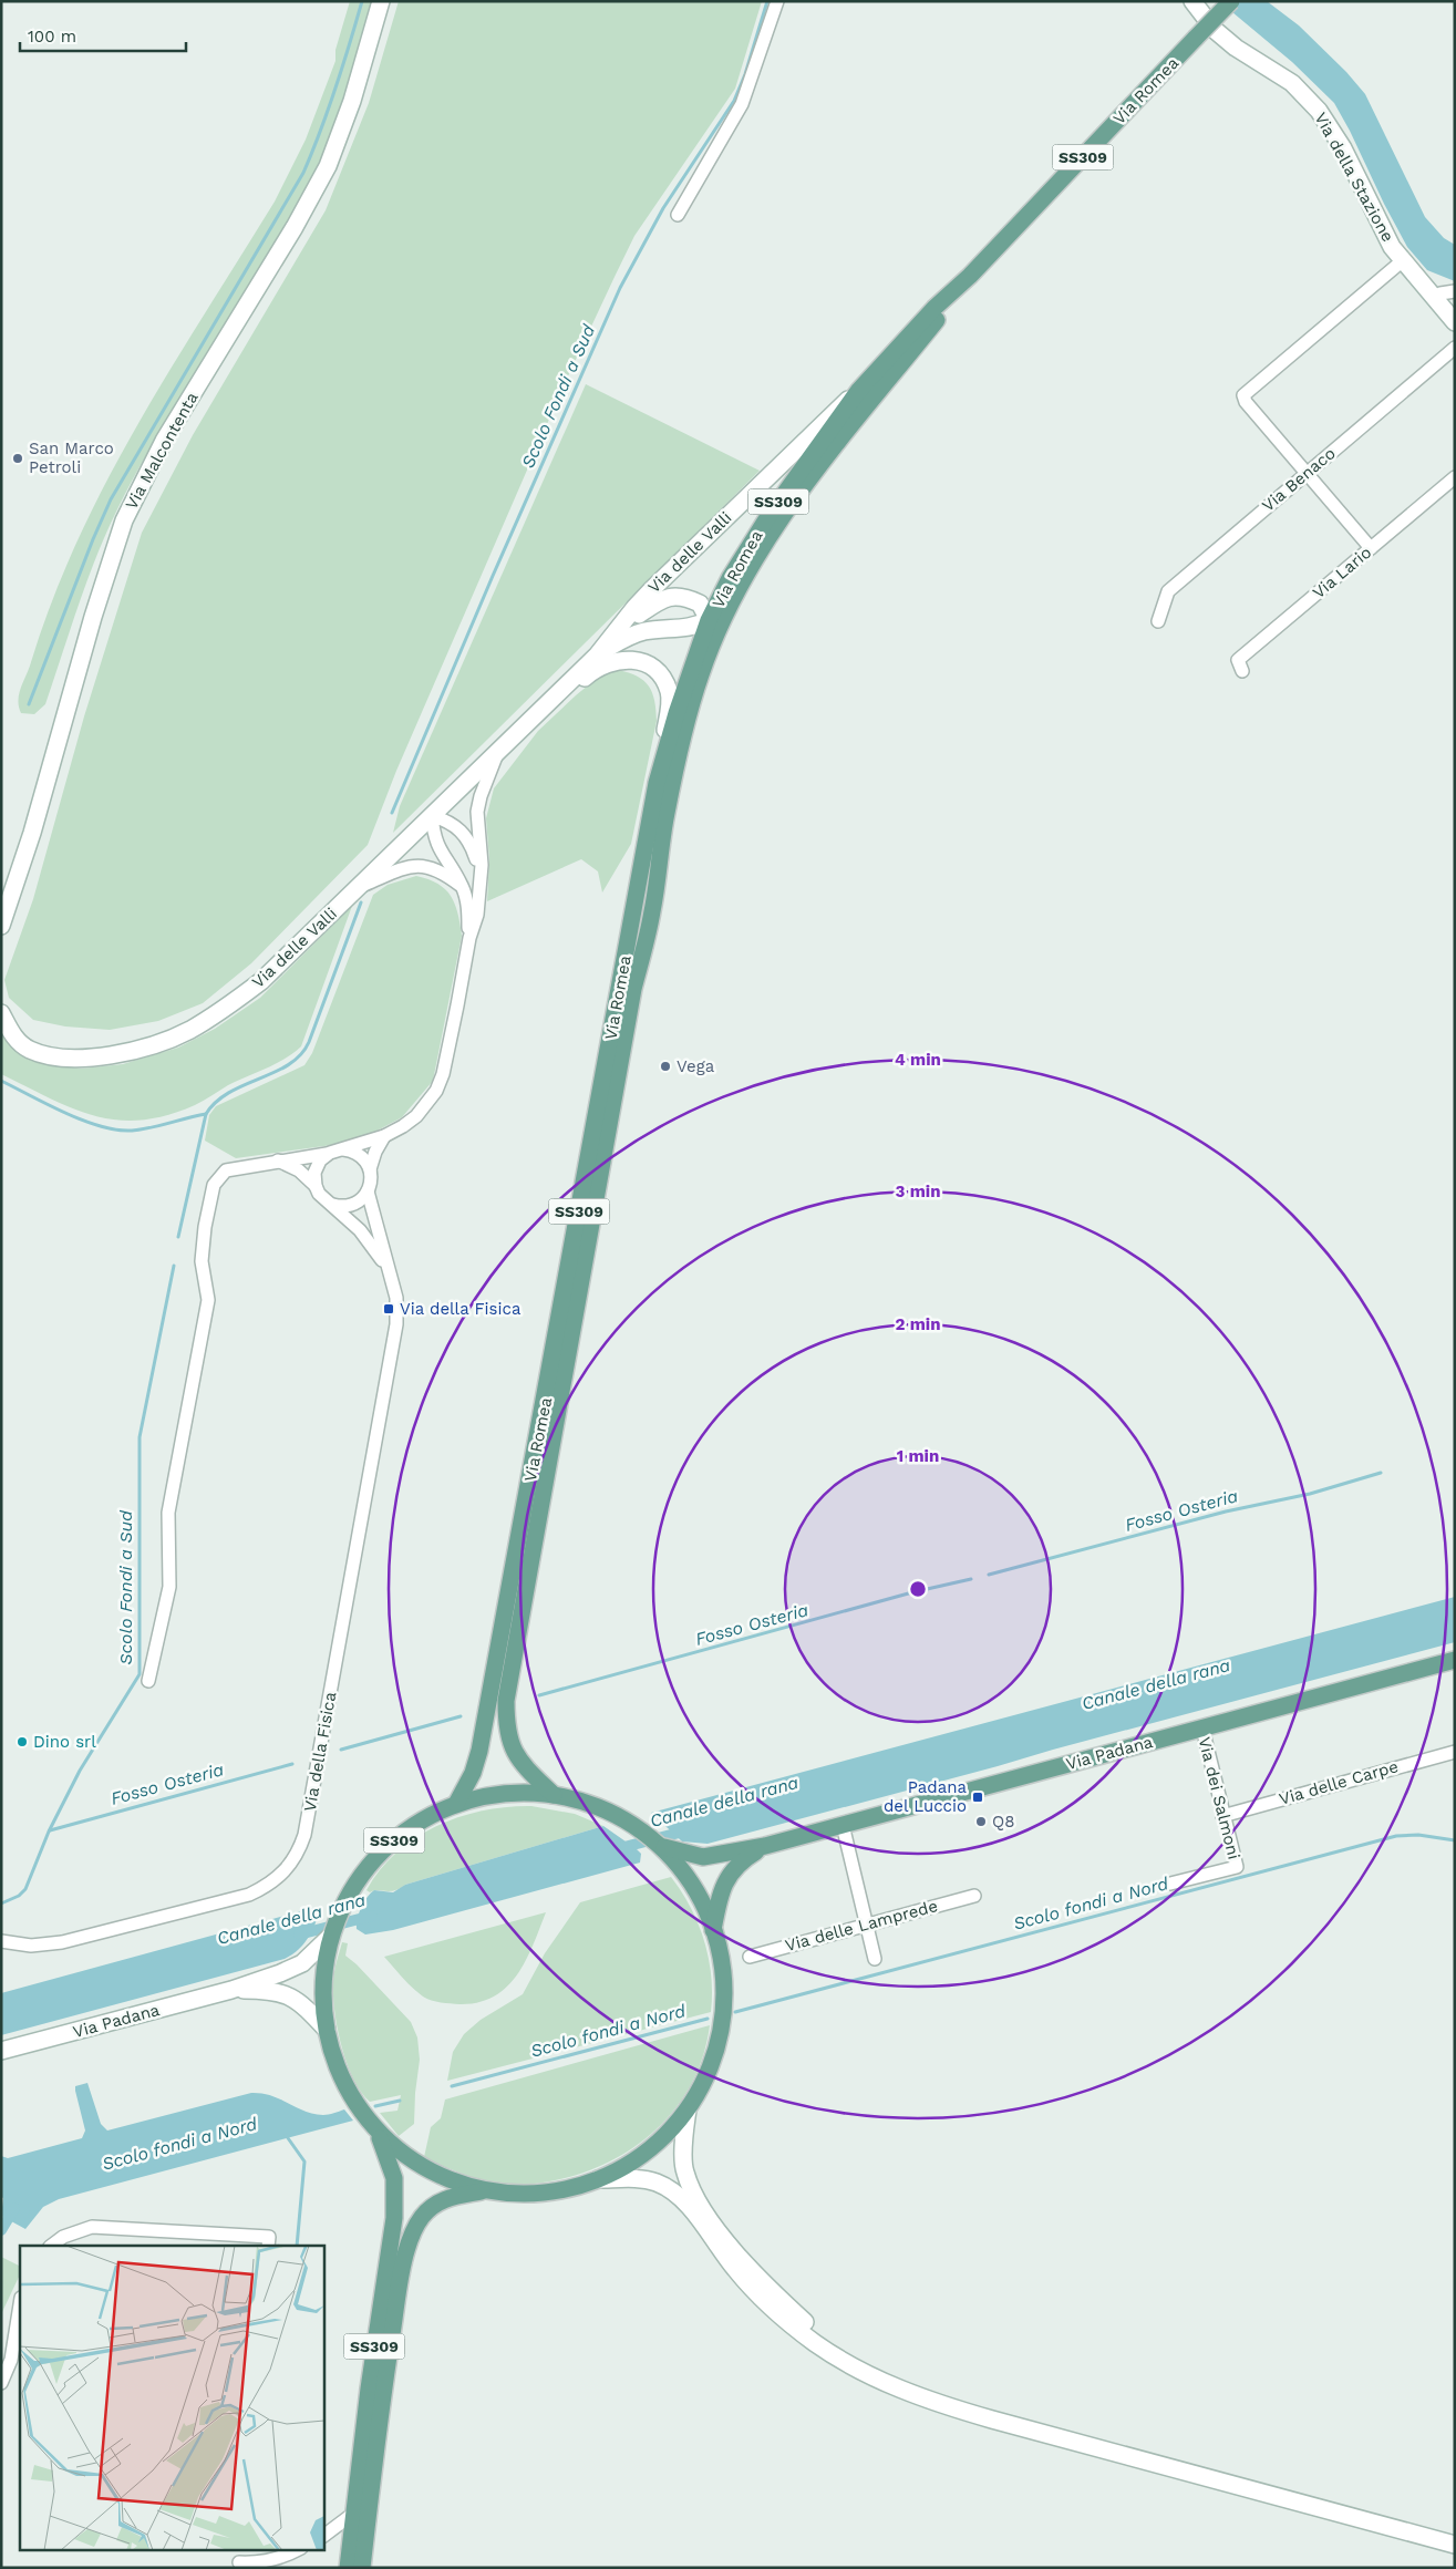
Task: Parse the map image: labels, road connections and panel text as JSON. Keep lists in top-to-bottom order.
{
  "streets": {
    "main road": ["Via Romea", "SS309", "Via Padana"],
    "street": [
      "Via della Stazione",
      "Via Malcontenta",
      "Via Benaco",
      "Via delle Valli",
      "Via Lario",
      "Via della Fisica",
      "Via delle Carpe",
      "Via dei Salmoni",
      "Via delle Lamprede"
    ]
  },
  "crossings": [
    ["Via Romea", "SS309"],
    ["Via Romea", "Via delle Valli"],
    ["SS309", "Via Padana"],
    ["Via Padana", "Via dei Salmoni"],
    ["Via delle Carpe", "Via dei Salmoni"]
  ],
  "water": [
    "Scolo Fondi a Sud",
    "Fosso Osteria",
    "Canale della rana",
    "Scolo fondi a Nord"
  ],
  "places": {
    "other": [
      "San Marco Petroli",
      "Vega",
      "Dino srl",
      "Q8"
    ],
    "transit": ["Via della Fisica", "Padana del Luccio"]
  },
  "scale_bar": "100 m",
  "rings": [
    "4 min",
    "3 min",
    "2 min",
    "1 min"
  ]
}
